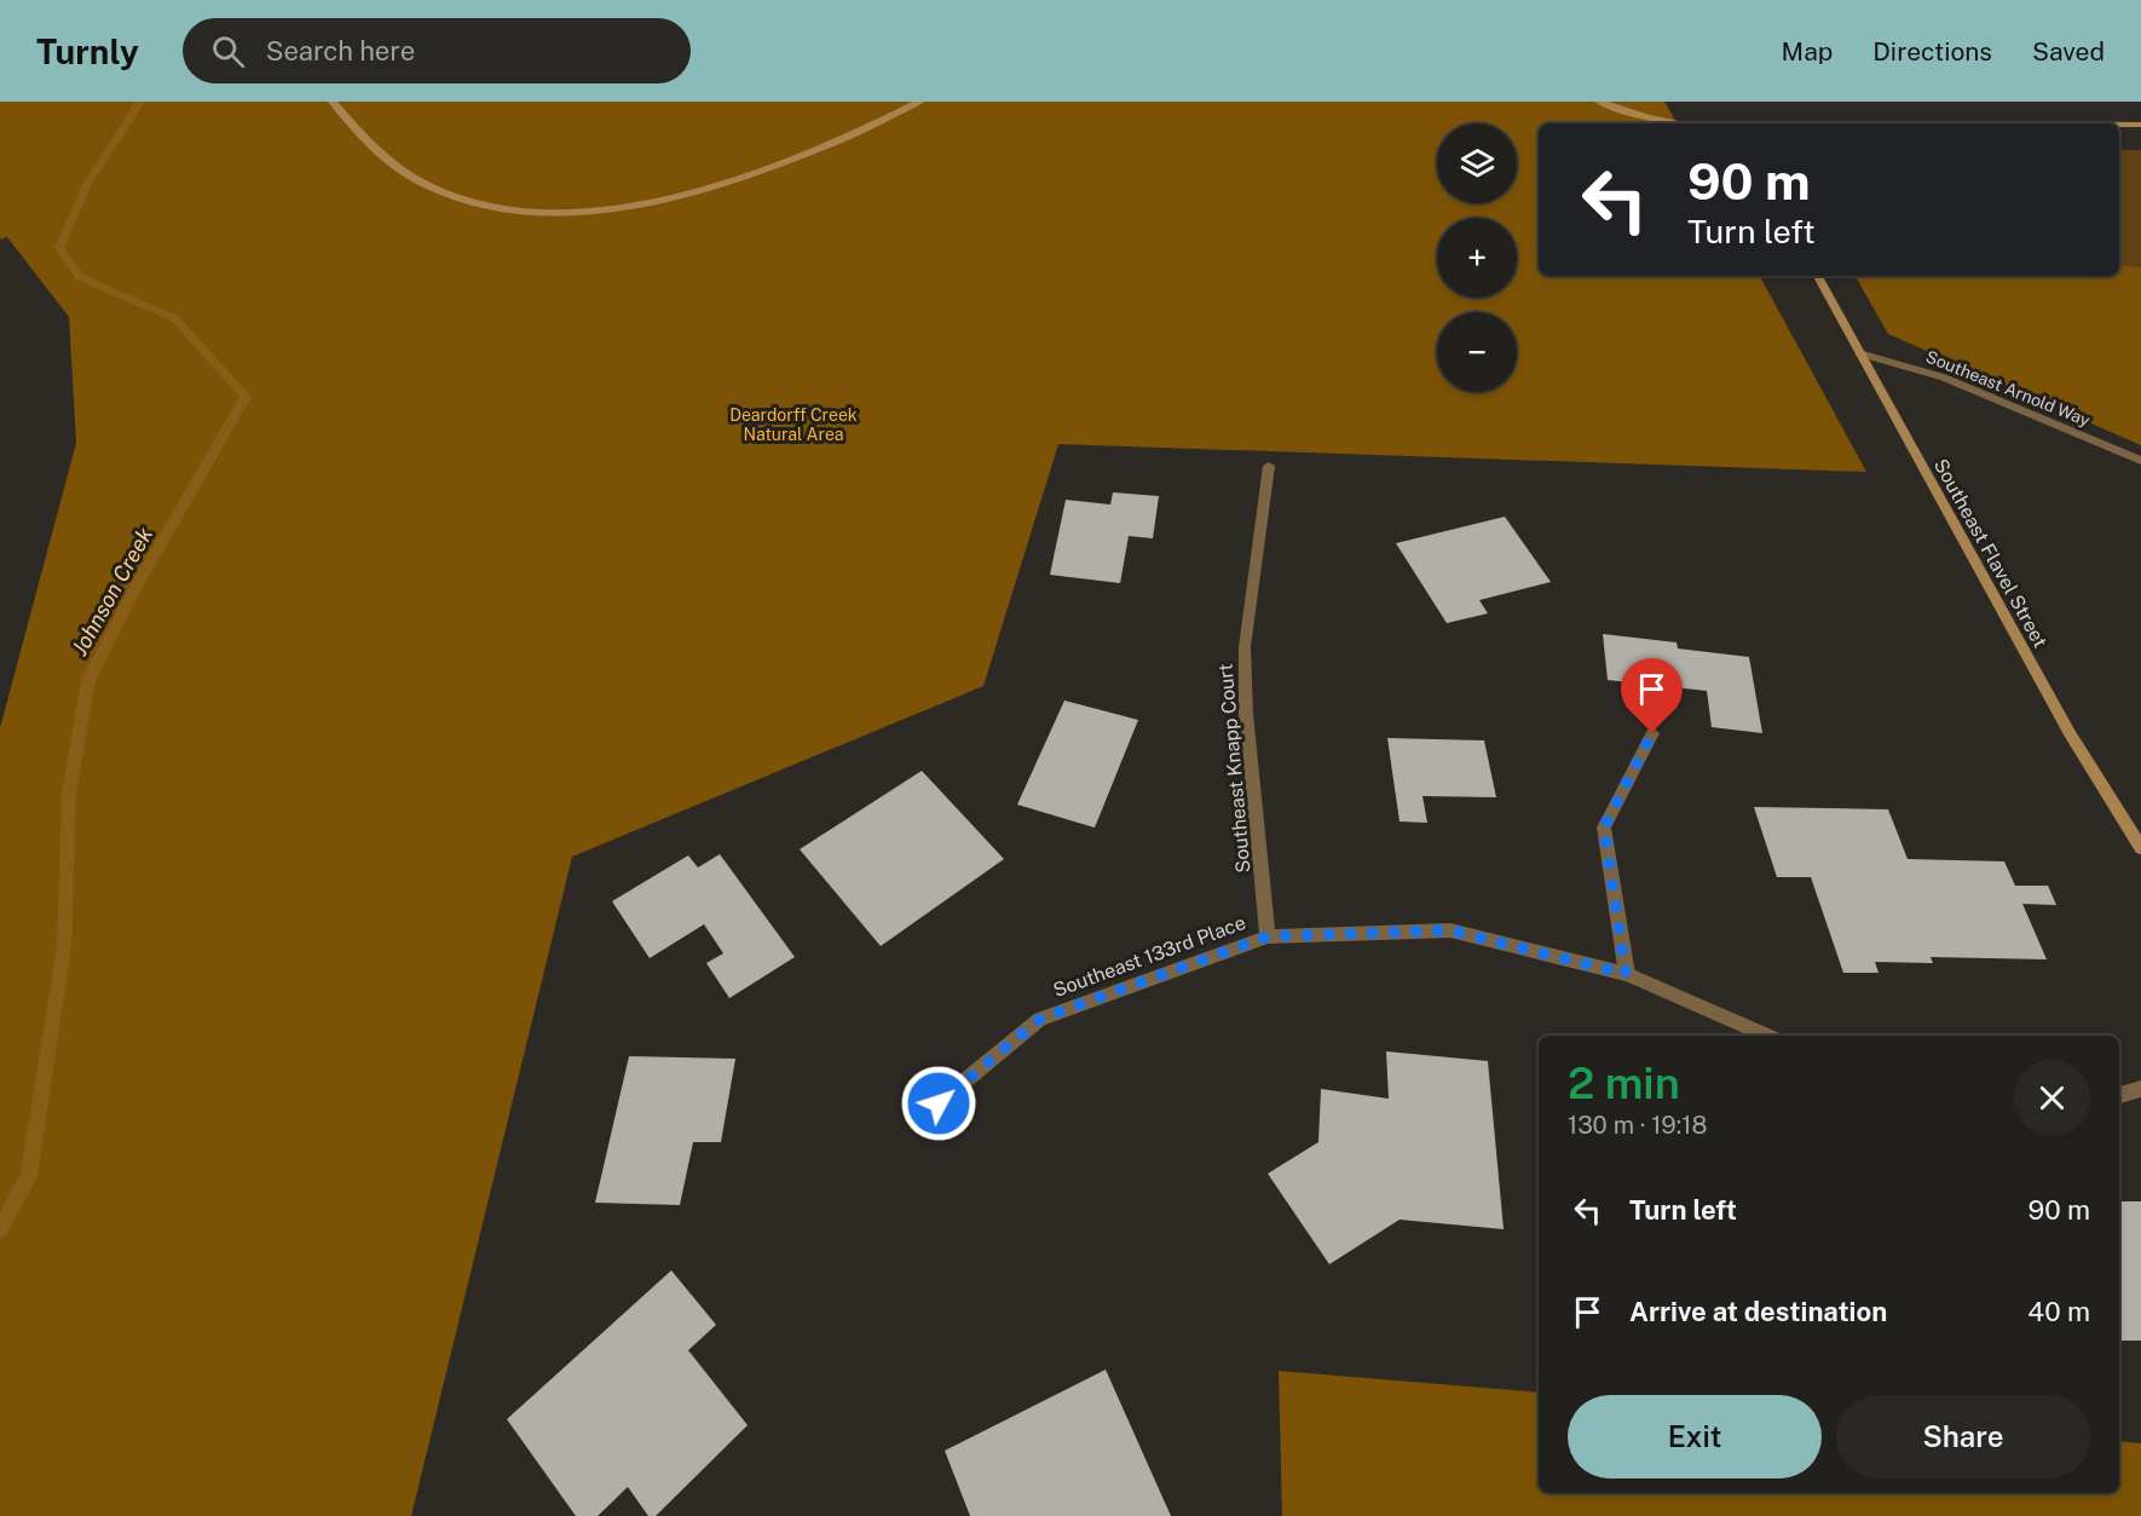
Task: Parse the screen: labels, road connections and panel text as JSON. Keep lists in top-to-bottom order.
{
  "streets": {
    "street": [
      "Southeast Arnold Way",
      "Southeast Flavel Street",
      "Southeast Knapp Court",
      "Southeast 133rd Place"
    ]
  },
  "crossings": [
    ["Southeast Arnold Way", "Southeast Flavel Street"],
    ["Southeast Knapp Court", "Southeast 133rd Place"]
  ],
  "water": ["Johnson Creek"],
  "parks": ["Deardorff Creek Natural Area"],
  "page": {
    "header": "Turnly",
    "search": "Search here",
    "nav": ["Map", "Directions", "Saved"],
    "map_buttons": ["+", "−"],
    "turn": ["90 m", "Turn left"],
    "heading": ["2 min", "130 m · 19:18"],
    "list": [
      {
        "name": "Turn left",
        "value": "90 m"
      },
      {
        "name": "Arrive at destination",
        "value": "40 m"
      }
    ],
    "buttons": ["Exit", "Share"]
  }
}
